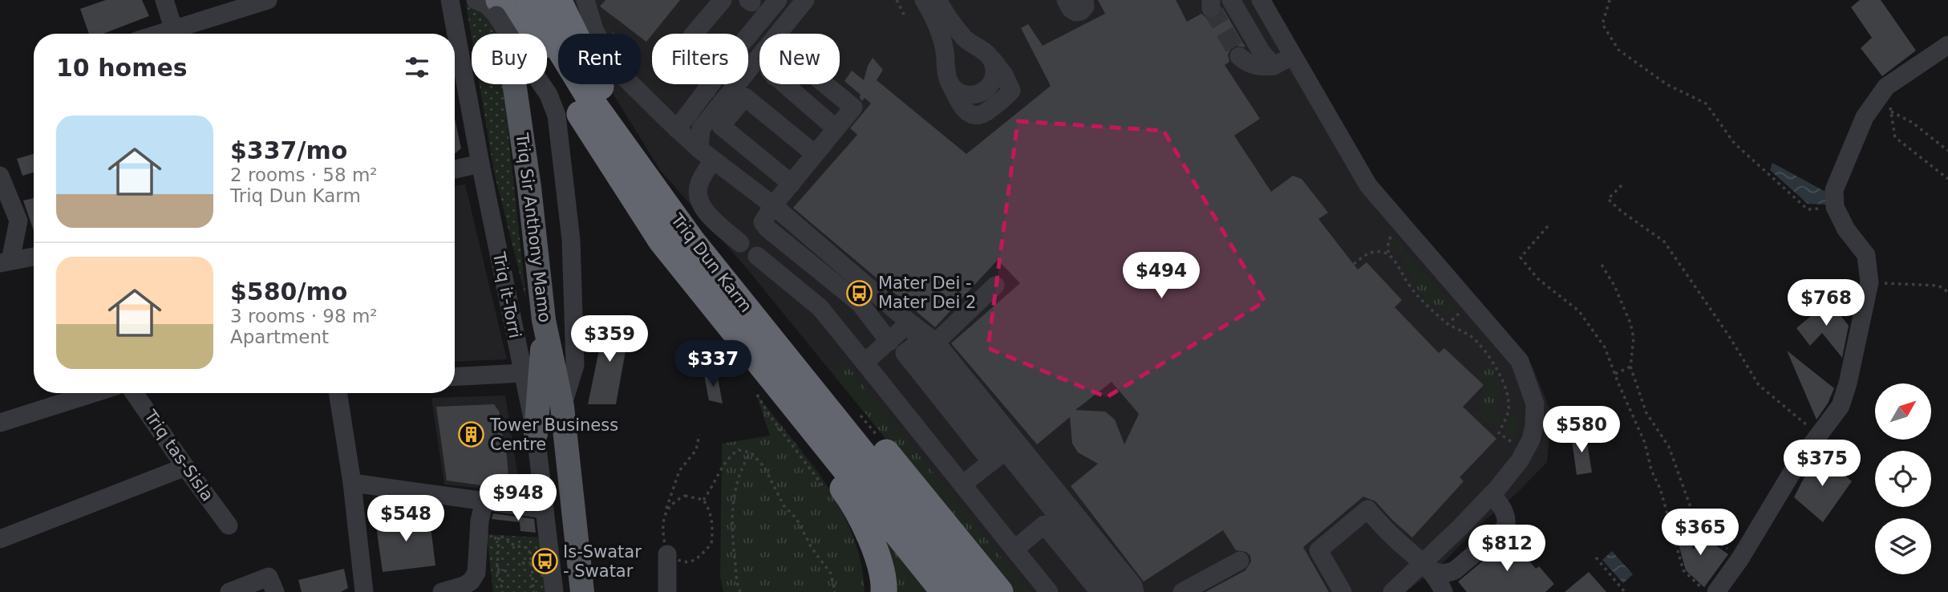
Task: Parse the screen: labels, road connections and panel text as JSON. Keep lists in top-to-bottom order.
{
  "streets": {
    "highway": ["Triq Dun Karm"],
    "main road": ["Triq Sir Anthony Mamo"],
    "street": ["Triq it-Torri", "Triq tas-Sisla"]
  },
  "places": {
    "bus stop": ["Mater Dei - Mater Dei 2", "Is-Swatar - Swatar"],
    "building": ["Tower Business Centre"]
  },
  "north": "top right",
  "page": {
    "chip": [
      "Buy",
      "Rent",
      "Filters",
      "New"
    ],
    "heading": "10 homes",
    "list": [
      {
        "name": "$337/mo",
        "note": "2 rooms · 58 m² · Triq Dun Karm"
      },
      {
        "name": "$580/mo",
        "note": "3 rooms · 98 m² · Apartment"
      }
    ],
    "price": [
      "$494",
      "$768",
      "$359",
      "$337",
      "$580",
      "$375",
      "$948",
      "$548",
      "$365",
      "$812"
    ]
  }
}
